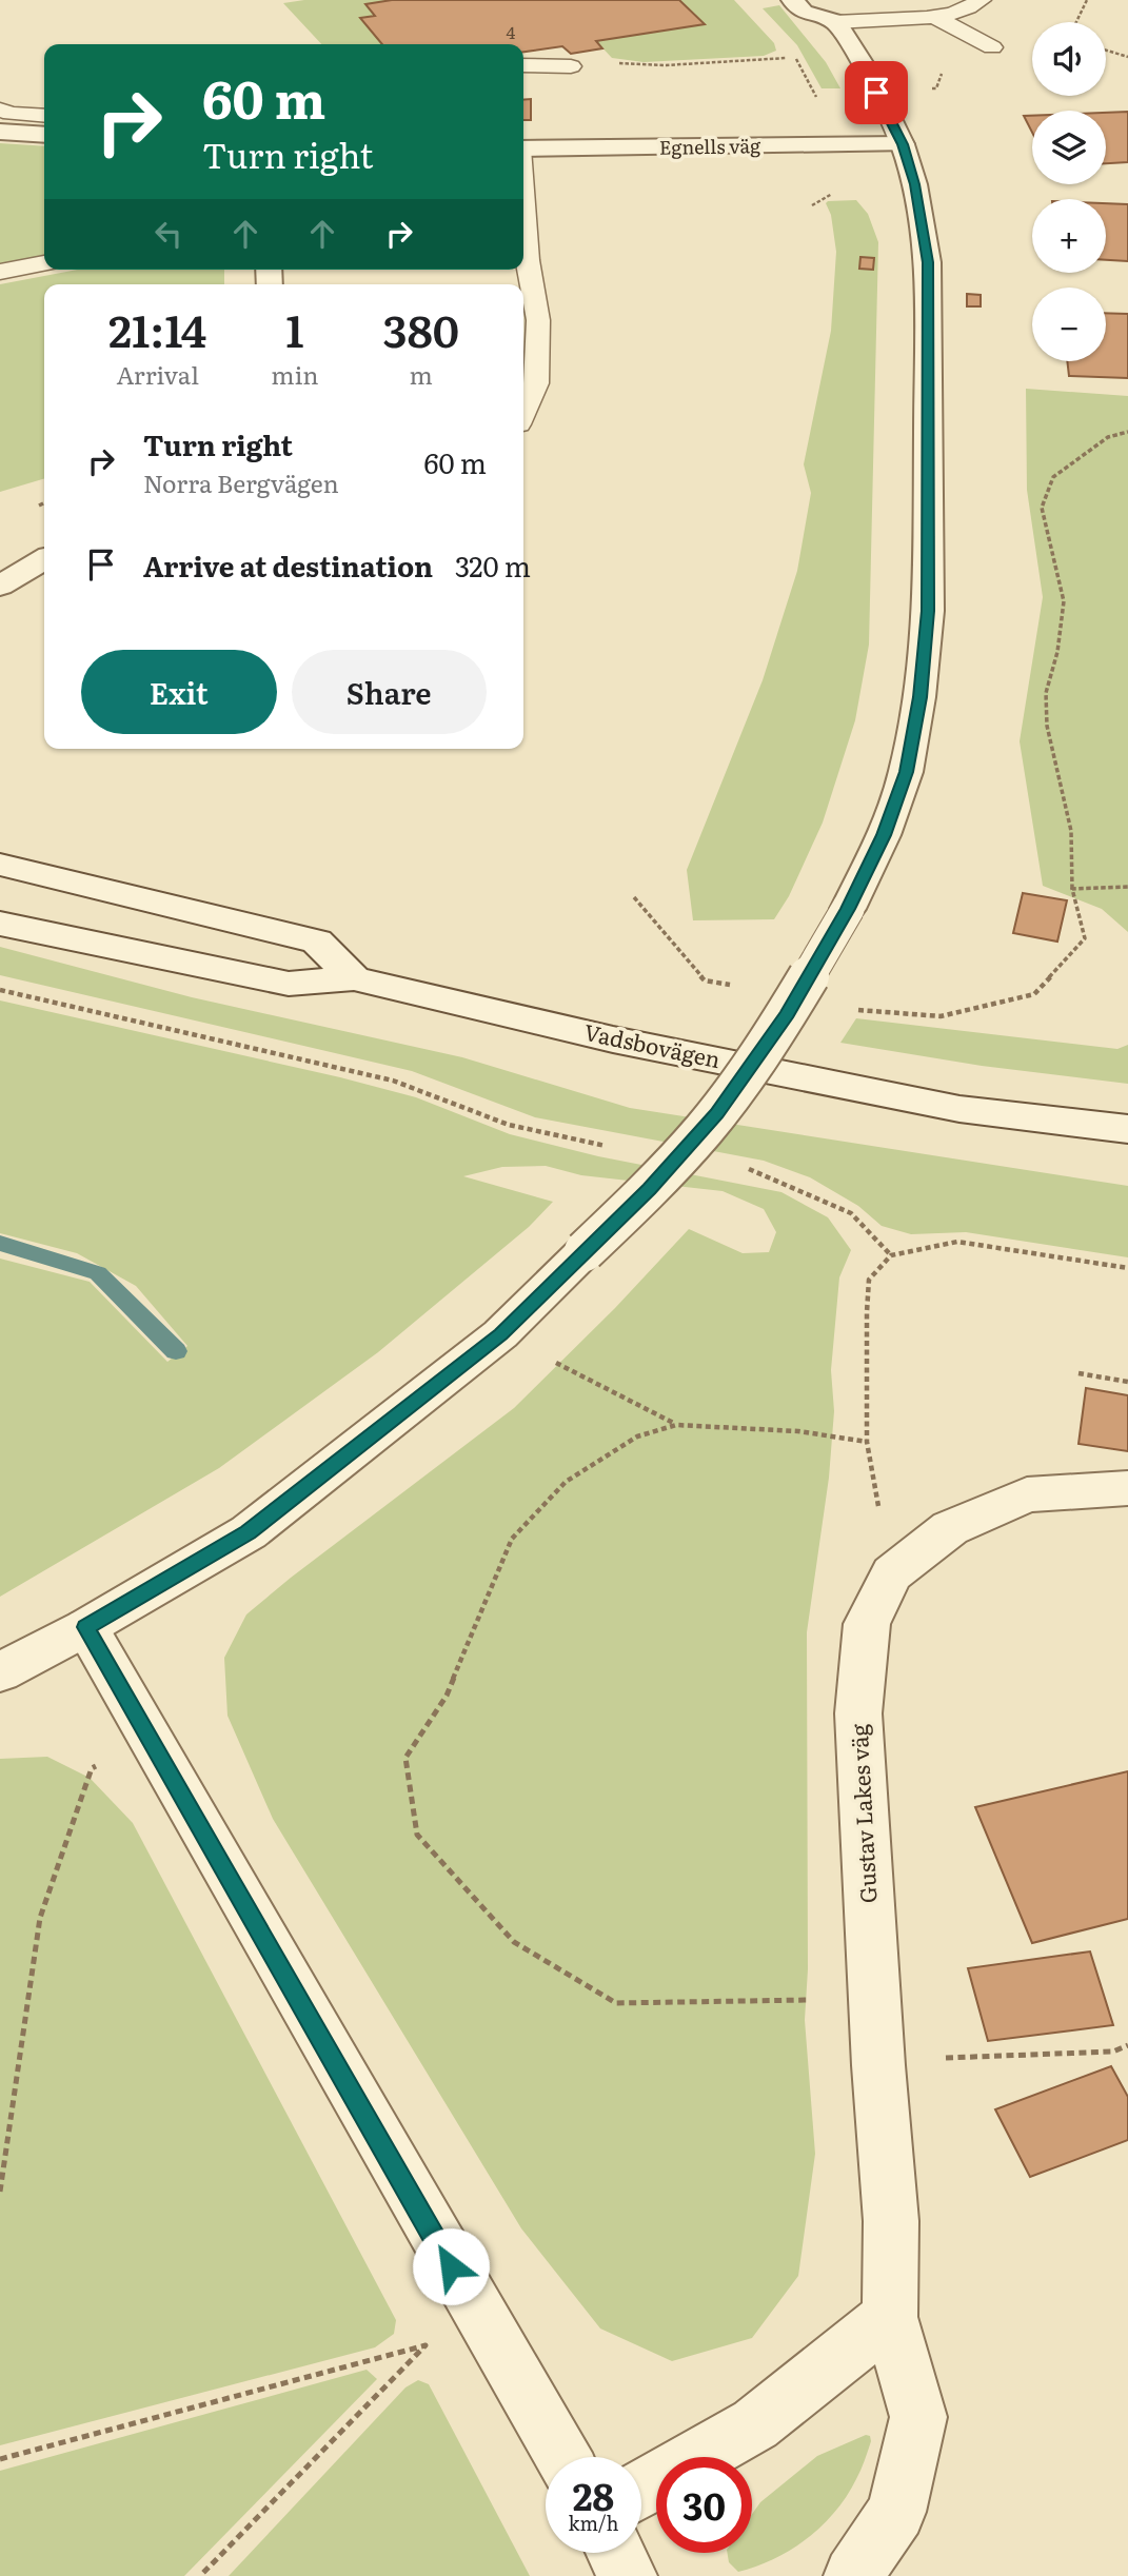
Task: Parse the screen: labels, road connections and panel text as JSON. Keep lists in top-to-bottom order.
{
  "streets": {
    "street": ["Egnells väg", "Vadsbovägen", "Gustav Lakes väg"]
  },
  "house_numbers": ["4"],
  "page": {
    "map_buttons": ["+", "−"],
    "turn": ["60 m", "Turn right"],
    "eta": [
      "21:14",
      "Arrival",
      "1",
      "min",
      "380",
      "m"
    ],
    "list": [
      {
        "name": "Turn right",
        "note": "Norra Bergvägen",
        "value": "60 m"
      },
      {
        "name": "Arrive at destination",
        "value": "320 m"
      }
    ],
    "buttons": ["Exit", "Share"],
    "speed": "28 km/h",
    "limit": "30"
  }
}
